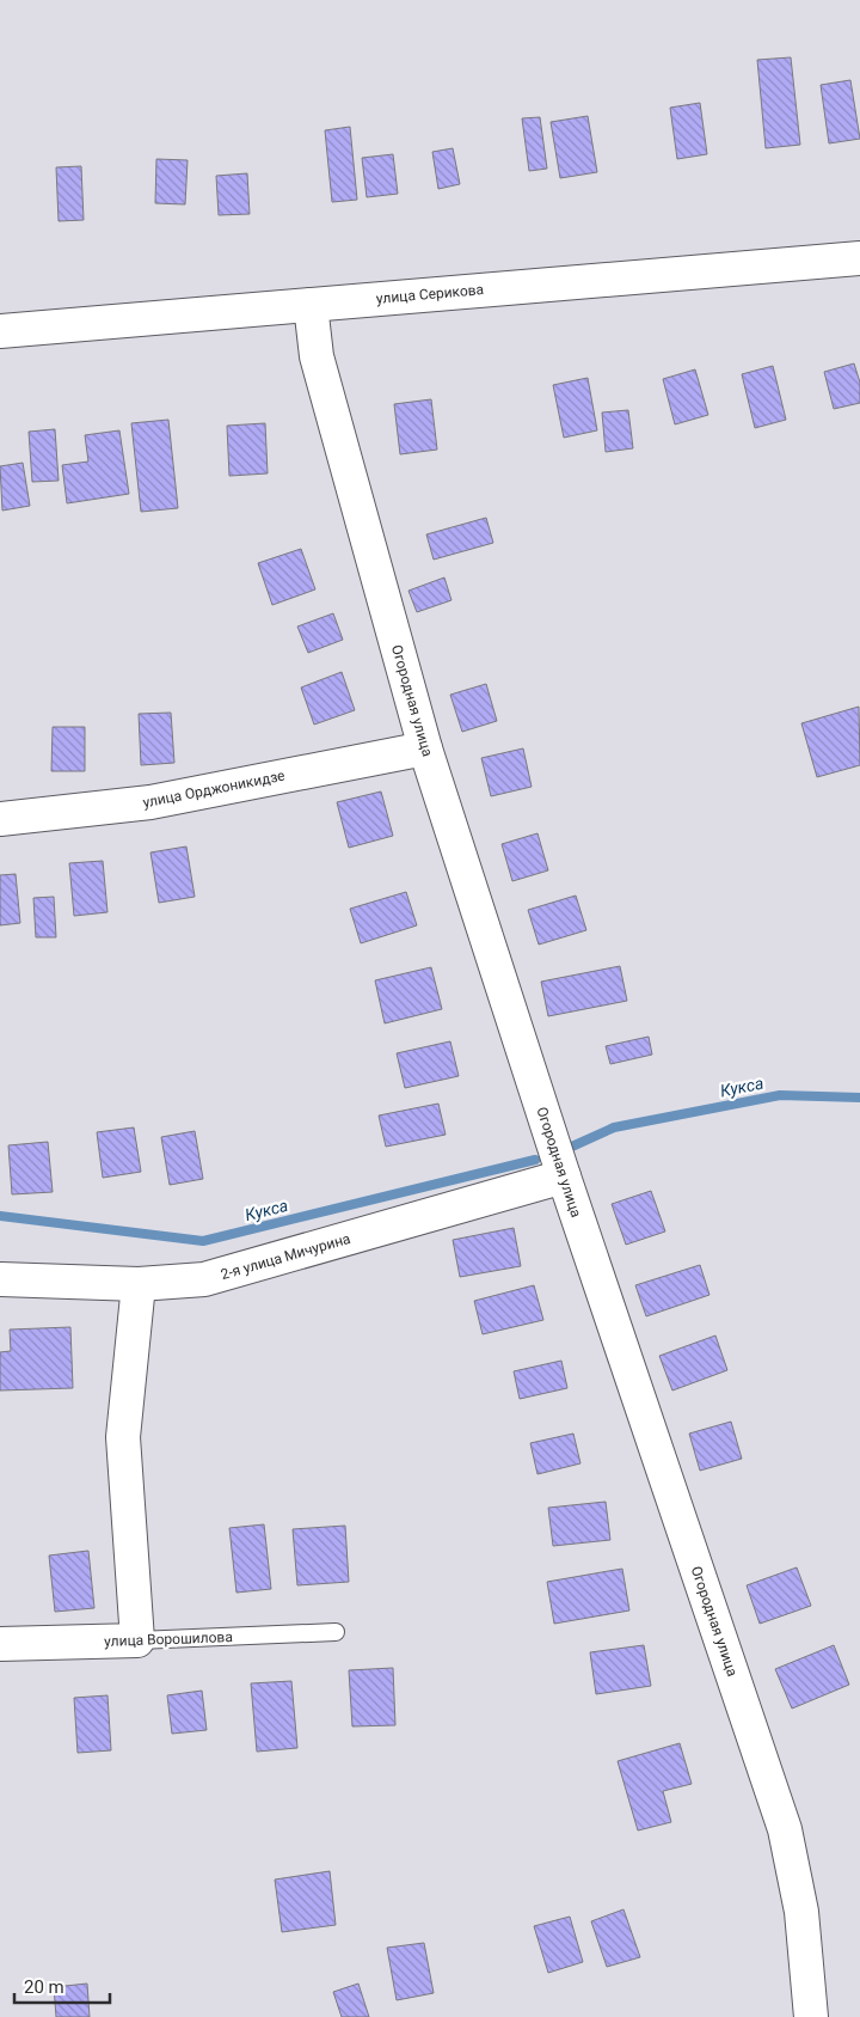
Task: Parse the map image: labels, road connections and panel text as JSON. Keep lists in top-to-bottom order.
{
  "streets": {
    "street": [
      "улица Серикова",
      "Огородная улица",
      "улица Орджоникидзе",
      "2-я улица Мичурина",
      "улица Ворошилова"
    ]
  },
  "crossings": [
    ["улица Серикова", "Огородная улица"],
    ["Огородная улица", "улица Орджоникидзе"],
    ["Огородная улица", "2-я улица Мичурина"]
  ],
  "water": ["Кукса"],
  "scale_bar": "20 m"
}
